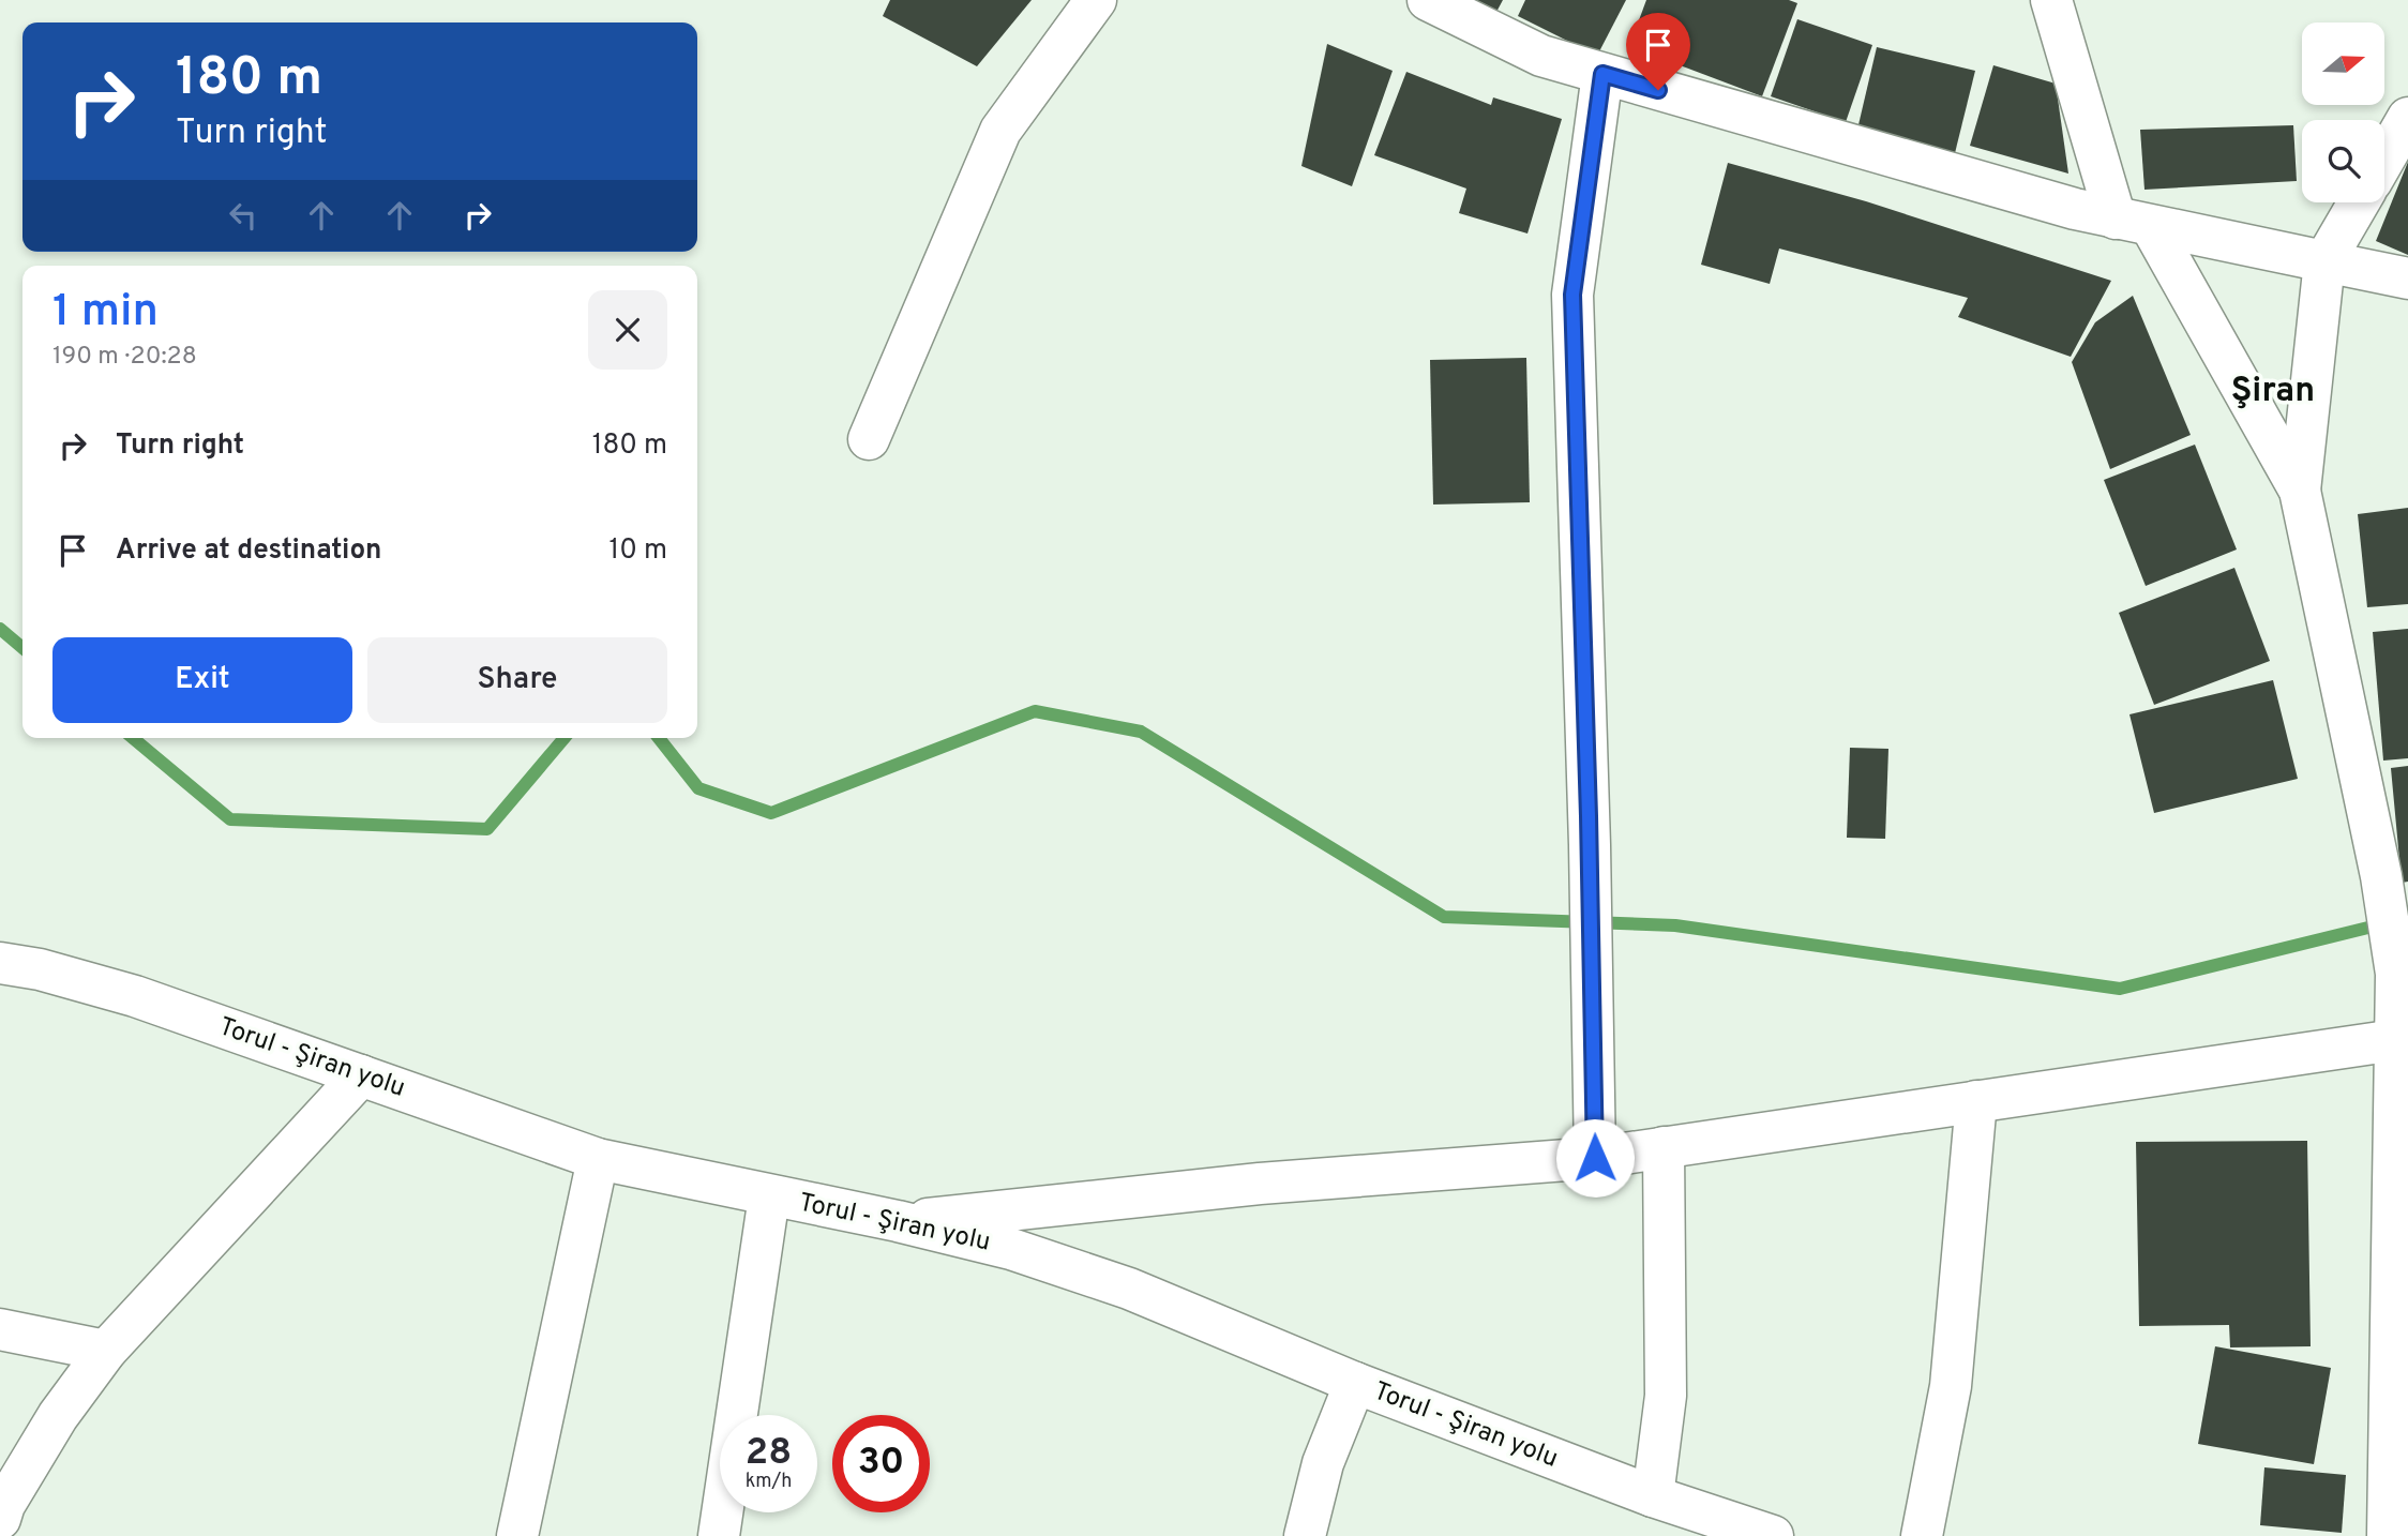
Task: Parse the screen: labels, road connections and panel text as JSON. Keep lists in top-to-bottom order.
{
  "streets": {
    "street": ["Torul - Şiran yolu"]
  },
  "districts": ["Şiran"],
  "north": "right",
  "page": {
    "turn": ["180 m", "Turn right"],
    "heading": ["1 min", "190 m · 20:28"],
    "list": [
      {
        "name": "Turn right",
        "value": "180 m"
      },
      {
        "name": "Arrive at destination",
        "value": "10 m"
      }
    ],
    "buttons": ["Exit", "Share"],
    "speed": "28 km/h",
    "limit": "30"
  }
}
